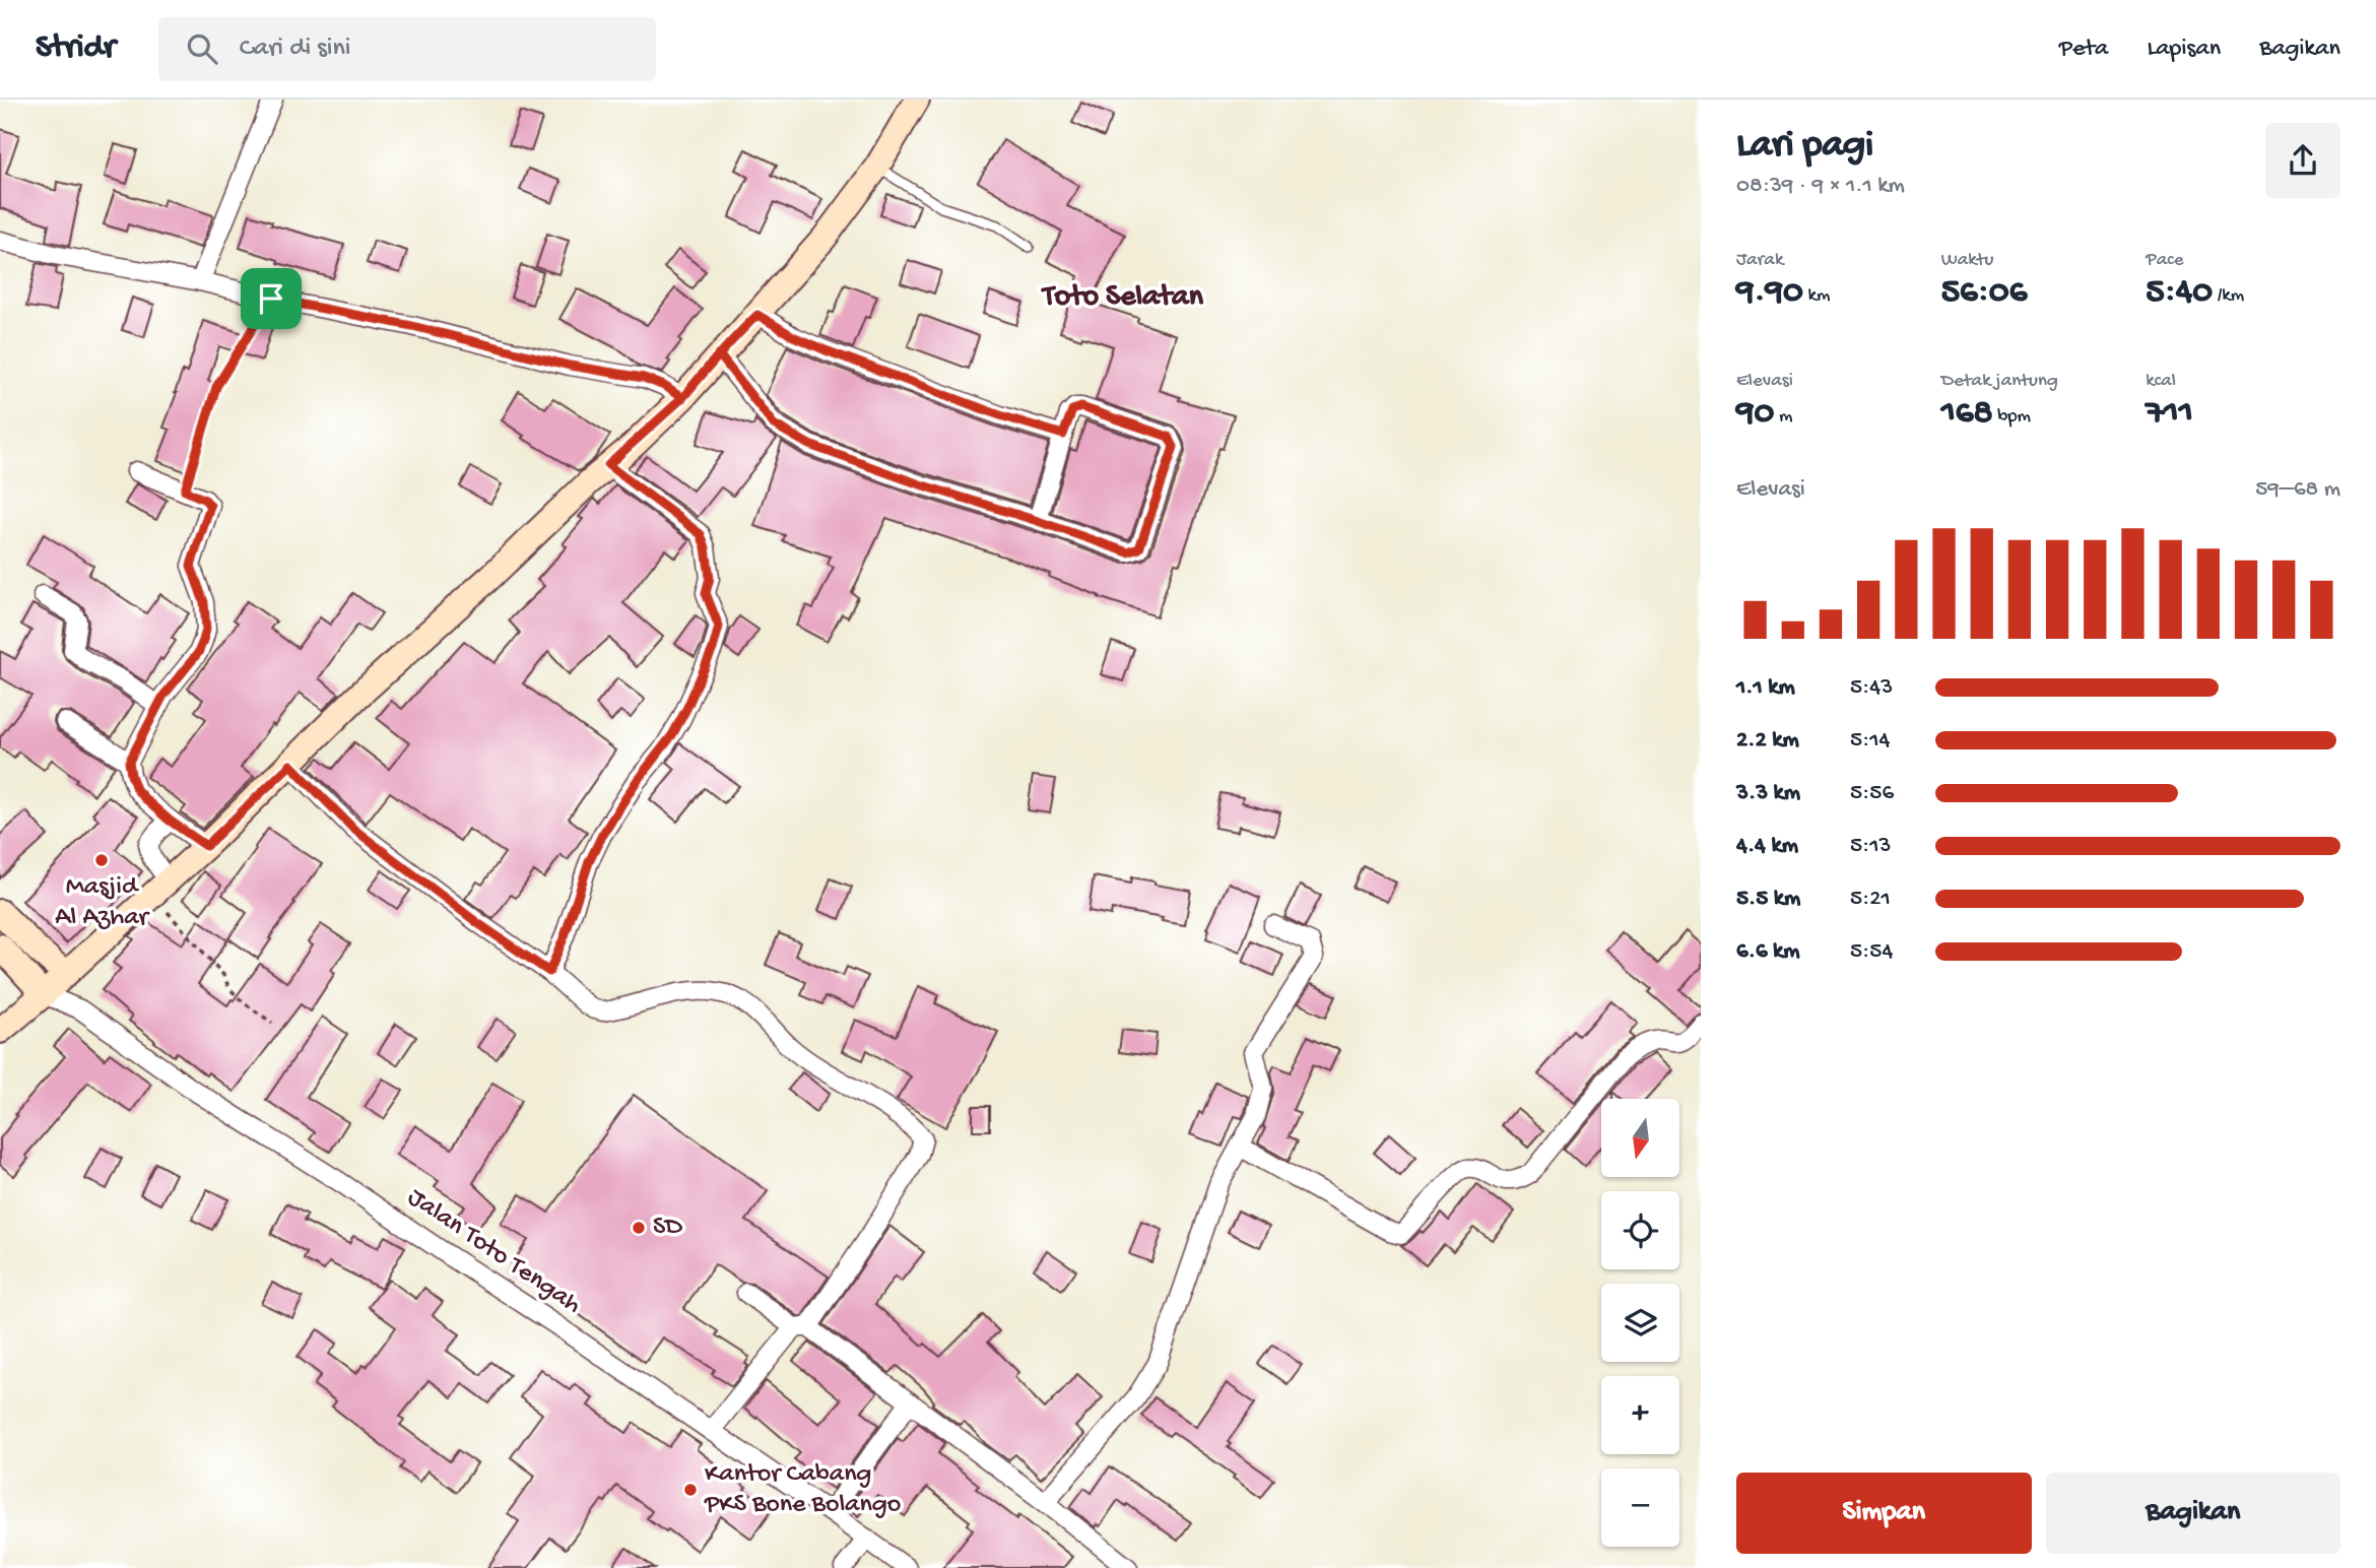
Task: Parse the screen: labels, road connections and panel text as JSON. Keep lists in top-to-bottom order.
{
  "streets": {
    "street": ["Jalan Toto Tengah"]
  },
  "districts": ["Toto Selatan"],
  "places": ["Masjid Al Azhar", "SD", "Kantor Cabang PKS Bone Bolango"],
  "north": "bottom",
  "page": {
    "header": "Stridr",
    "search": "Cari di sini",
    "nav": ["Peta", "Lapisan", "Bagikan"],
    "heading": ["Lari pagi", "08:39 · 9 × 1.1 km"],
    "stats": [
      ["Jarak", "9.90 km"],
      ["Waktu", "56:06"],
      ["Pace", "5:40 /km"],
      ["Elevasi", "90 m"],
      ["Detak jantung", "168 bpm"],
      ["kcal", "711"]
    ],
    "chart": ["Elevasi", "59–68 m"],
    "list": [
      {
        "name": "1.1 km",
        "note": "5:43"
      },
      {
        "name": "2.2 km",
        "note": "5:14"
      },
      {
        "name": "3.3 km",
        "note": "5:56"
      },
      {
        "name": "4.4 km",
        "note": "5:13"
      },
      {
        "name": "5.5 km",
        "note": "5:21"
      },
      {
        "name": "6.6 km",
        "note": "5:54"
      }
    ],
    "map_buttons": ["+", "−"],
    "buttons": ["Simpan", "Bagikan"]
  }
}
